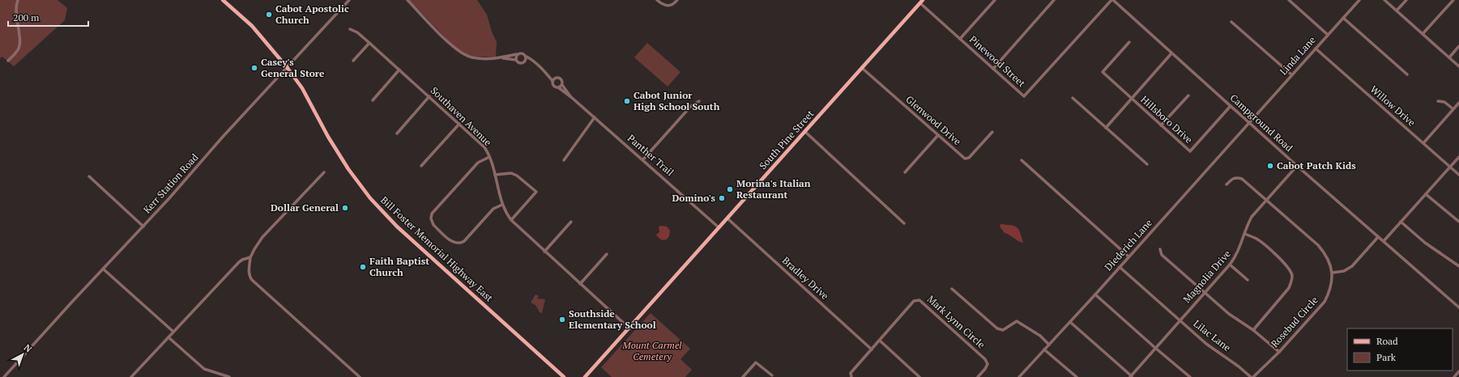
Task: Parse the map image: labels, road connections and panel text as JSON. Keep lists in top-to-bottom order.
{
  "streets": {
    "main road": ["South Pine Street", "Bill Foster Memorial Highway East"],
    "street": [
      "Linda Lane",
      "Pinewood Street",
      "Willow Drive",
      "Southaven Avenue",
      "Hillsboro Drive",
      "Glenwood Drive",
      "Campground Road",
      "Panther Trail",
      "Kerr Station Road",
      "Diederich Lane",
      "Magnolia Drive",
      "Bradley Drive",
      "Mark Lynn Circle",
      "Rosebud Circle",
      "Lilac Lane"
    ]
  },
  "crossings": [
    ["Linda Lane", "Willow Drive"],
    ["Linda Lane", "Campground Road"],
    ["Linda Lane", "Diederich Lane"],
    ["Pinewood Street", "Campground Road"],
    ["Pinewood Street", "South Pine Street"],
    ["Southaven Avenue", "South Pine Street"],
    ["Hillsboro Drive", "Campground Road"],
    ["Glenwood Drive", "South Pine Street"],
    ["Campground Road", "Diederich Lane"],
    ["Campground Road", "Magnolia Drive"],
    ["South Pine Street", "Panther Trail"],
    ["South Pine Street", "Bradley Drive"],
    ["Kerr Station Road", "Bill Foster Memorial Highway East"],
    ["Diederich Lane", "Lilac Lane"],
    ["Magnolia Drive", "Lilac Lane"],
    ["Bradley Drive", "Mark Lynn Circle"]
  ],
  "parks": ["Mount Carmel Cemetery"],
  "places": [
    "Cabot Apostolic Church",
    "Casey's General Store",
    "Cabot Junior High School South",
    "Cabot Patch Kids",
    "Morina's Italian Restaurant",
    "Domino's",
    "Dollar General",
    "Faith Baptist Church",
    "Southside Elementary School"
  ],
  "legend": ["Road", "Park"],
  "scale_bar": "200 m",
  "north": "top right"
}
